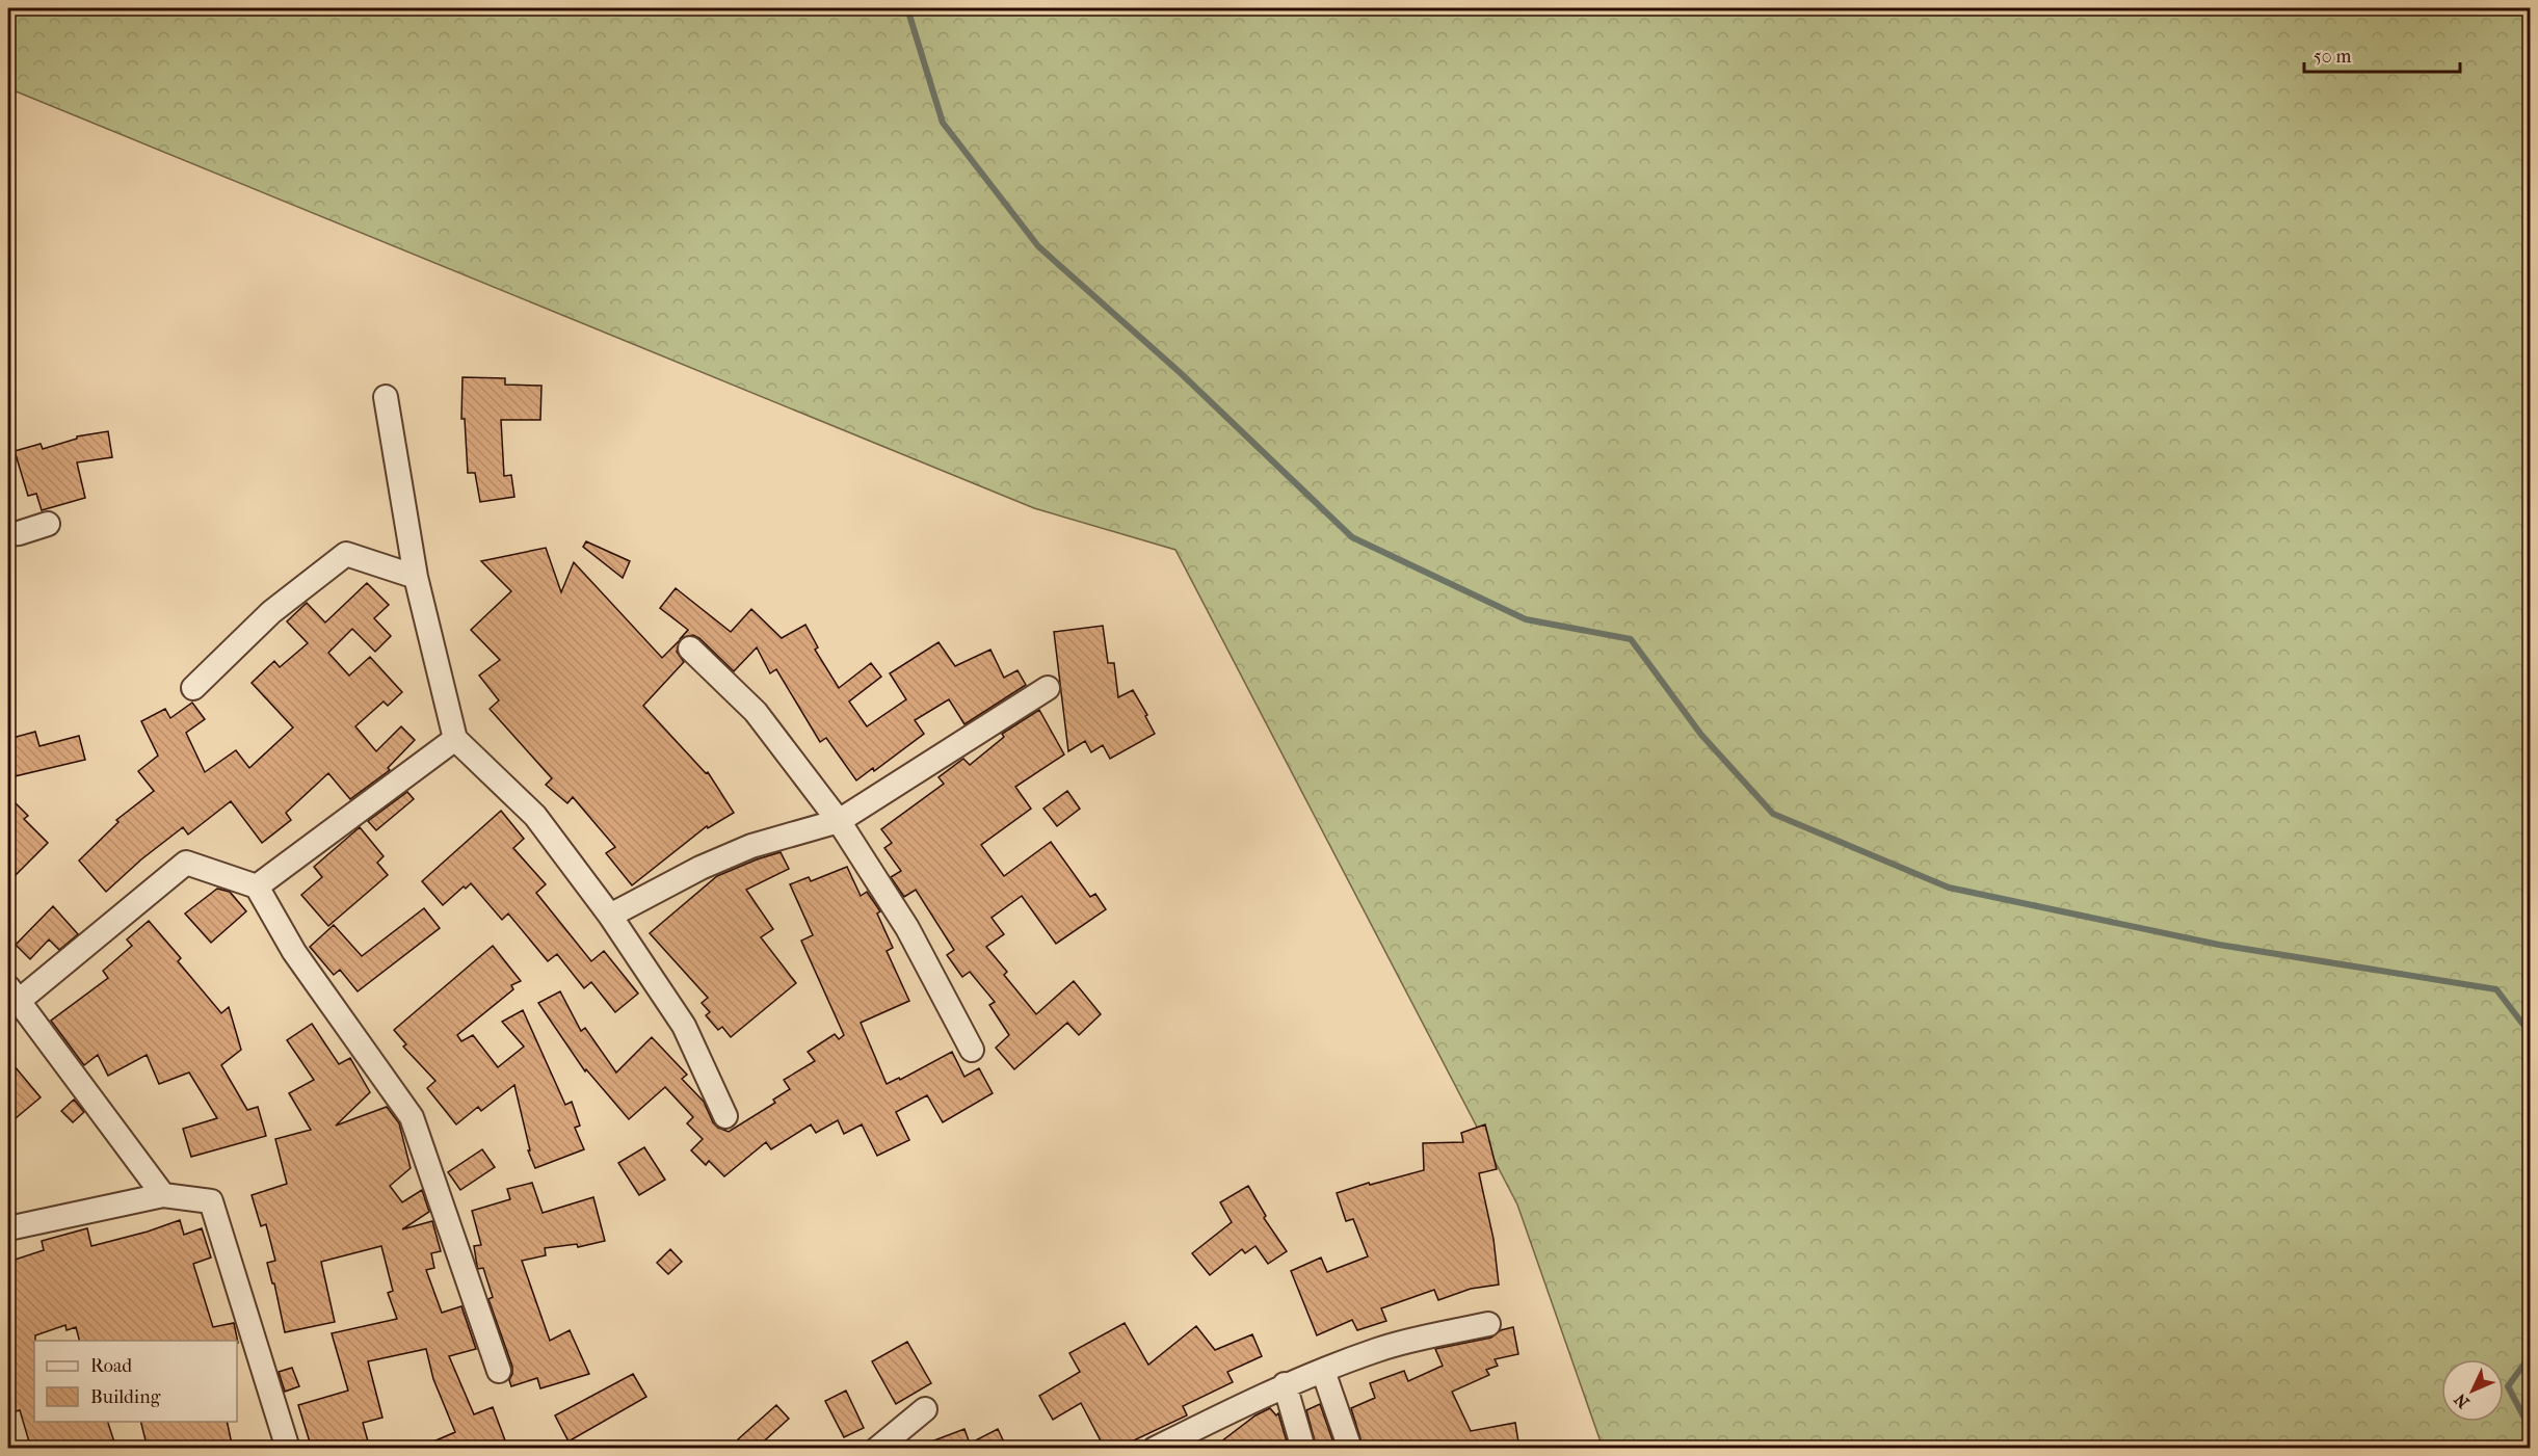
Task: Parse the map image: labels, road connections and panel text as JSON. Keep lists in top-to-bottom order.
{
  "legend": ["Road", "Building"],
  "scale_bar": "50 m",
  "north": "bottom left"
}
